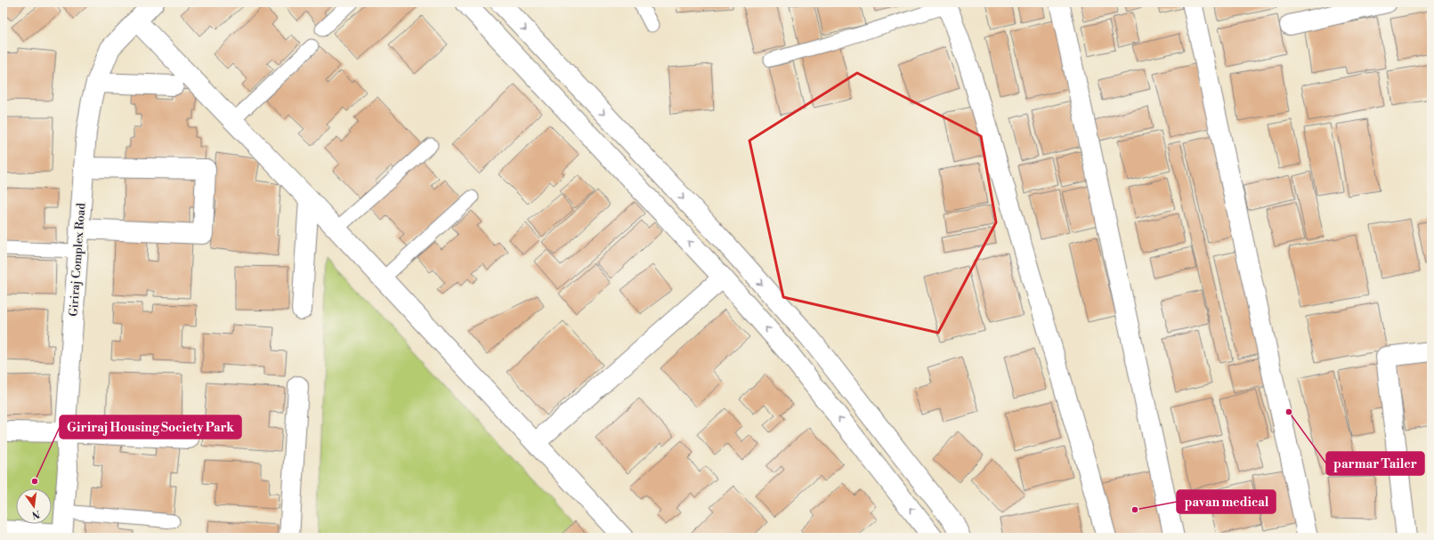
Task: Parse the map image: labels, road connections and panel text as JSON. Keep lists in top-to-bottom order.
{
  "streets": {
    "street": ["Giriraj Complex Road"]
  },
  "places": ["parmar Tailer", "Giriraj Housing Society Park", "pavan medical"],
  "north": "bottom"
}
